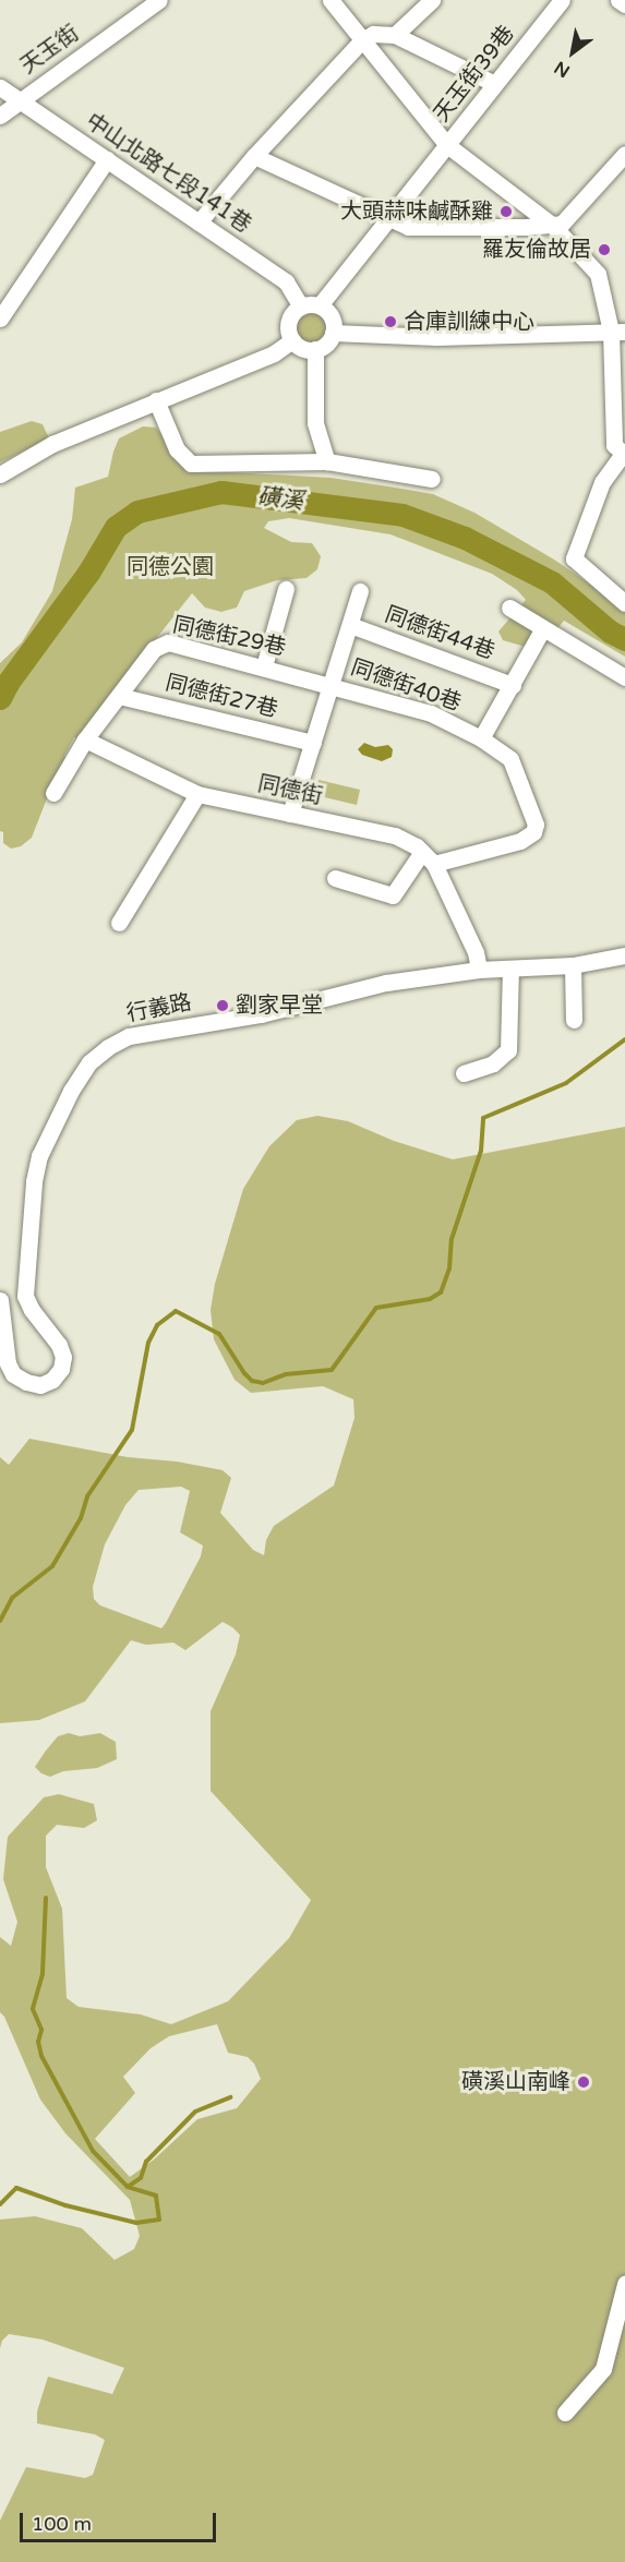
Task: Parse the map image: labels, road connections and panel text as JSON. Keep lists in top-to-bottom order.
{
  "streets": {
    "street": [
      "天玉街",
      "天玉街39巷",
      "中山北路七段141巷",
      "同德街44巷",
      "同德街29巷",
      "同德街40巷",
      "同德街27巷",
      "同德街",
      "行義路"
    ]
  },
  "crossings": [
    ["天玉街", "中山北路七段141巷"],
    ["天玉街39巷", "中山北路七段141巷"],
    ["同德街29巷", "同德街40巷"],
    ["同德街29巷", "同德街27巷"],
    ["同德街29巷", "同德街"],
    ["同德街40巷", "同德街"]
  ],
  "water": ["磺溪"],
  "parks": ["同德公園"],
  "places": [
    "大頭蒜味鹹酥雞",
    "羅友倫故居",
    "合庫訓練中心",
    "劉家早堂",
    "磺溪山南峰"
  ],
  "scale_bar": "100 m",
  "north": "bottom left"
}
